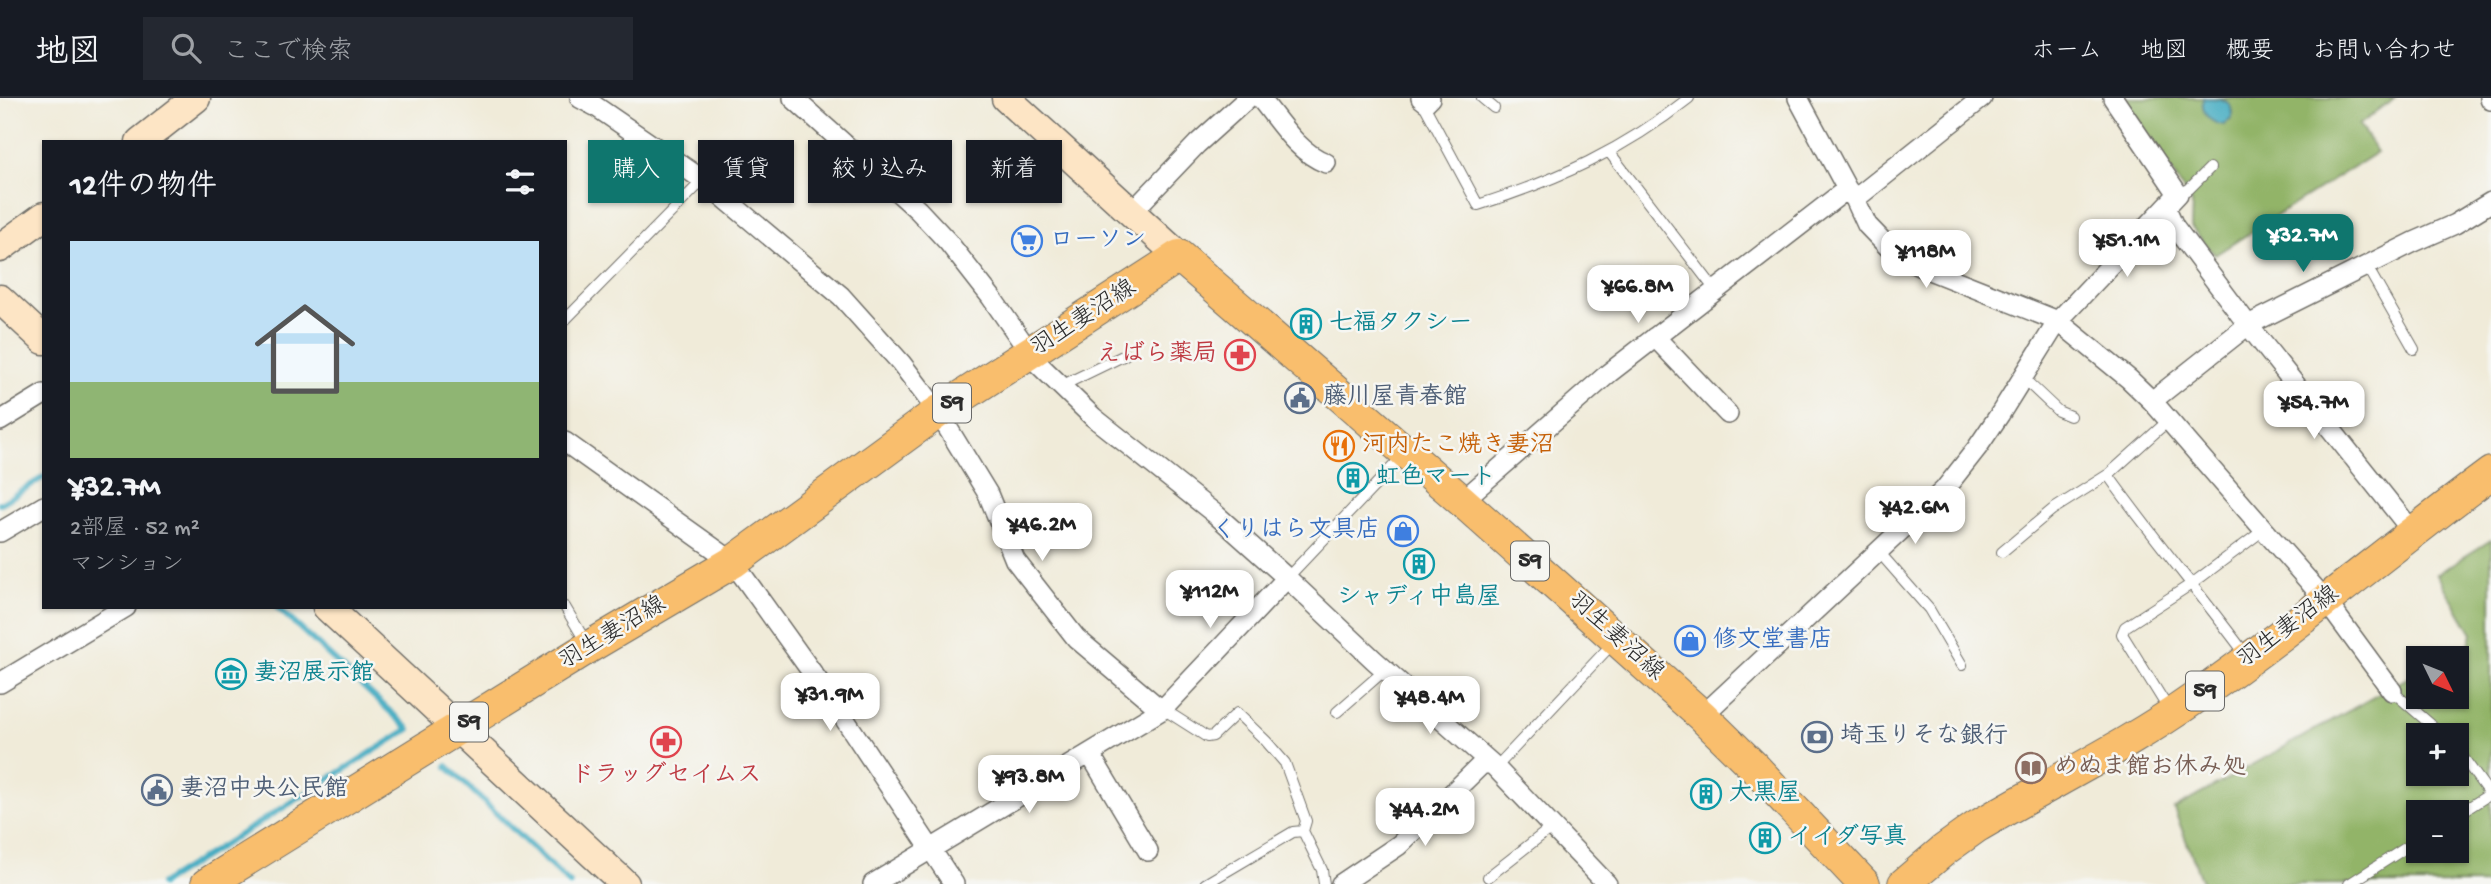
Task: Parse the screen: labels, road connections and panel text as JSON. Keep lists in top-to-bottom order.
{
  "streets": {
    "main road": ["羽生妻沼線", "59"]
  },
  "places": {
    "supermarket": ["ローソン"],
    "building": [
      "七福タクシー",
      "虹色マート",
      "シャディ中島屋",
      "大黒屋",
      "イイダ写真"
    ],
    "pharmacy": ["えばら薬局", "ドラッグセイムス"],
    "public building": ["藤川屋青春館", "妻沼中央公民館"],
    "restaurant": ["河内たこ焼き妻沼"],
    "shop": ["くりはら文具店", "修文堂書店"],
    "museum": ["妻沼展示館"],
    "bank": ["埼玉りそな銀行"],
    "library": ["めぬま館お休み処"]
  },
  "north": "bottom right",
  "page": {
    "header": "地図",
    "search": "ここで検索",
    "nav": [
      "ホーム",
      "地図",
      "概要",
      "お問い合わせ"
    ],
    "chip": [
      "購入",
      "賃貸",
      "絞り込み",
      "新着"
    ],
    "heading": "12件の物件",
    "price": [
      "¥32.7M",
      "¥51.1M",
      "¥118M",
      "¥66.8M",
      "¥54.7M",
      "¥42.6M",
      "¥46.2M",
      "¥112M",
      "¥31.9M",
      "¥48.4M",
      "¥93.8M",
      "¥44.2M"
    ],
    "list": [
      {
        "name": "¥32.7M",
        "note": "2部屋 · 52 m² · マンション"
      }
    ],
    "map_buttons": ["+", "−"]
  }
}
